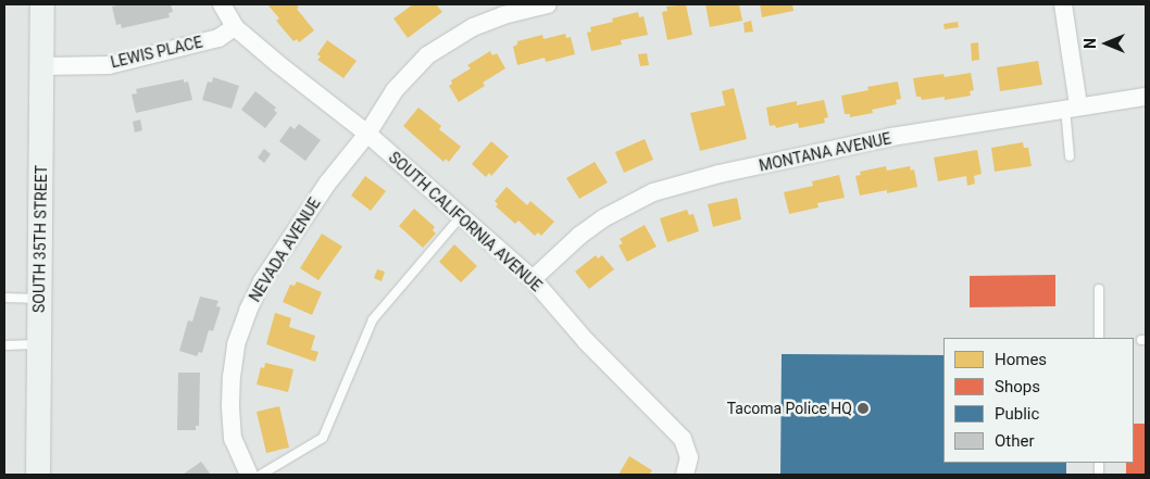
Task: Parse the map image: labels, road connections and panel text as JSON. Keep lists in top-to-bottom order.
{
  "streets": {
    "street": [
      "LEWIS PLACE",
      "MONTANA AVENUE",
      "SOUTH CALIFORNIA AVENUE",
      "SOUTH 35TH STREET",
      "NEVADA AVENUE"
    ]
  },
  "crossings": [
    ["LEWIS PLACE", "SOUTH CALIFORNIA AVENUE"],
    ["LEWIS PLACE", "SOUTH 35TH STREET"],
    ["MONTANA AVENUE", "SOUTH CALIFORNIA AVENUE"],
    ["SOUTH CALIFORNIA AVENUE", "NEVADA AVENUE"]
  ],
  "places": ["Tacoma Police HQ"],
  "legend": [
    "Homes",
    "Shops",
    "Public",
    "Other"
  ],
  "north": "left"
}
